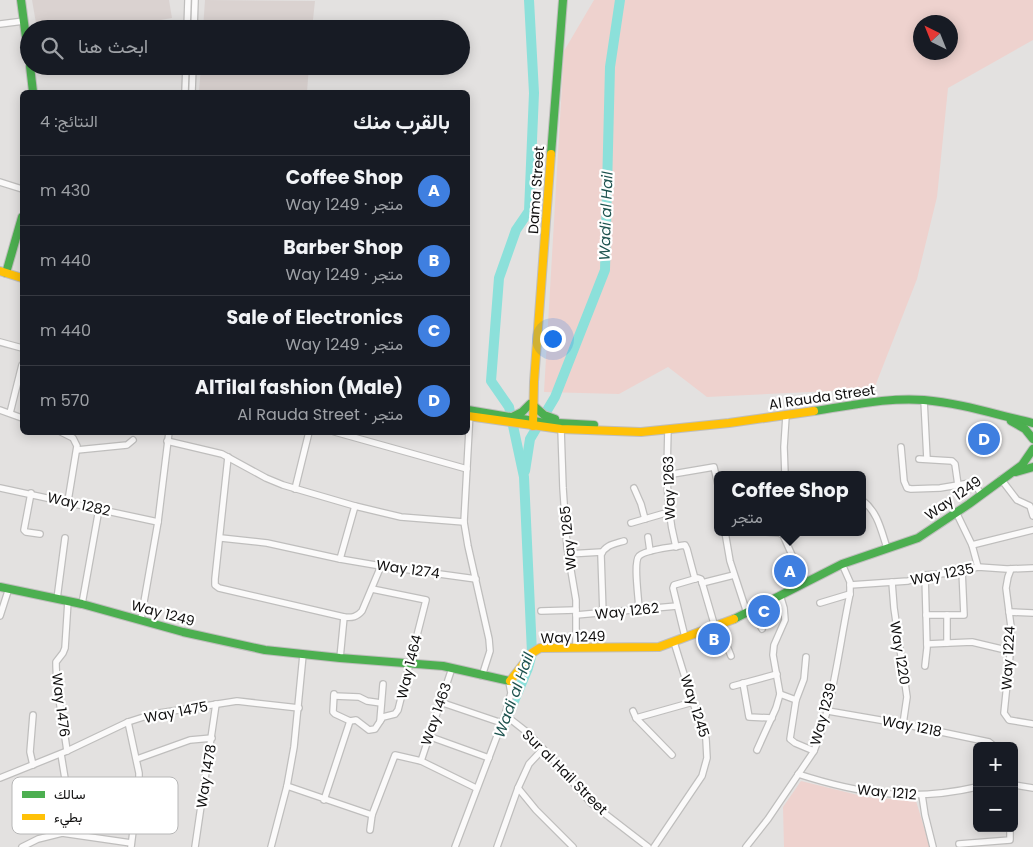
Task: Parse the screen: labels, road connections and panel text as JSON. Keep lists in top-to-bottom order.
{
  "streets": {
    "main road": ["Dama Street", "Al Rauda Street", "Way 1249"],
    "street": [
      "Way 1263",
      "Way 1282",
      "Way 1265",
      "Way 1274",
      "Way 1235",
      "Way 1262",
      "Way 1220",
      "Way 1224",
      "Way 1464",
      "Way 1476",
      "Way 1245",
      "Way 1475",
      "Way 1463",
      "Way 1239",
      "Way 1218",
      "Sur al Hail Street",
      "Way 1478",
      "Way 1212"
    ]
  },
  "crossings": [
    ["Dama Street", "Al Rauda Street"],
    ["Al Rauda Street", "Way 1263"],
    ["Al Rauda Street", "Way 1265"],
    ["Way 1249", "Way 1265"],
    ["Way 1249", "Way 1262"],
    ["Way 1249", "Way 1464"],
    ["Way 1249", "Way 1476"],
    ["Way 1249", "Way 1245"],
    ["Way 1249", "Way 1463"],
    ["Way 1249", "Way 1239"],
    ["Way 1265", "Way 1262"],
    ["Way 1235", "Way 1220"],
    ["Way 1235", "Way 1224"],
    ["Way 1235", "Way 1239"],
    ["Way 1220", "Way 1218"],
    ["Way 1476", "Way 1475"],
    ["Way 1475", "Way 1478"],
    ["Way 1239", "Way 1218"],
    ["Way 1239", "Way 1212"]
  ],
  "water": ["Wadi al Hail"],
  "legend": ["سالك", "بطيء"],
  "north": "top left",
  "page": {
    "search": "ابحث هنا",
    "heading": ["بالقرب منك", "النتائج: 4"],
    "list": [
      {
        "mark": "A",
        "name": "Coffee Shop",
        "note": "متجر · Way 1249",
        "value": "430 m"
      },
      {
        "mark": "B",
        "name": "Barber Shop",
        "note": "متجر · Way 1249",
        "value": "440 m"
      },
      {
        "mark": "C",
        "name": "Sale of Electronics",
        "note": "متجر · Way 1249",
        "value": "440 m"
      },
      {
        "mark": "D",
        "name": "AlTilal fashion (Male)",
        "note": "متجر · Al Rauda Street",
        "value": "570 m"
      }
    ],
    "pins": [
      "D",
      "A",
      "C",
      "B"
    ],
    "popup": ["Coffee Shop", "متجر"],
    "map_buttons": ["+", "−"]
  }
}
